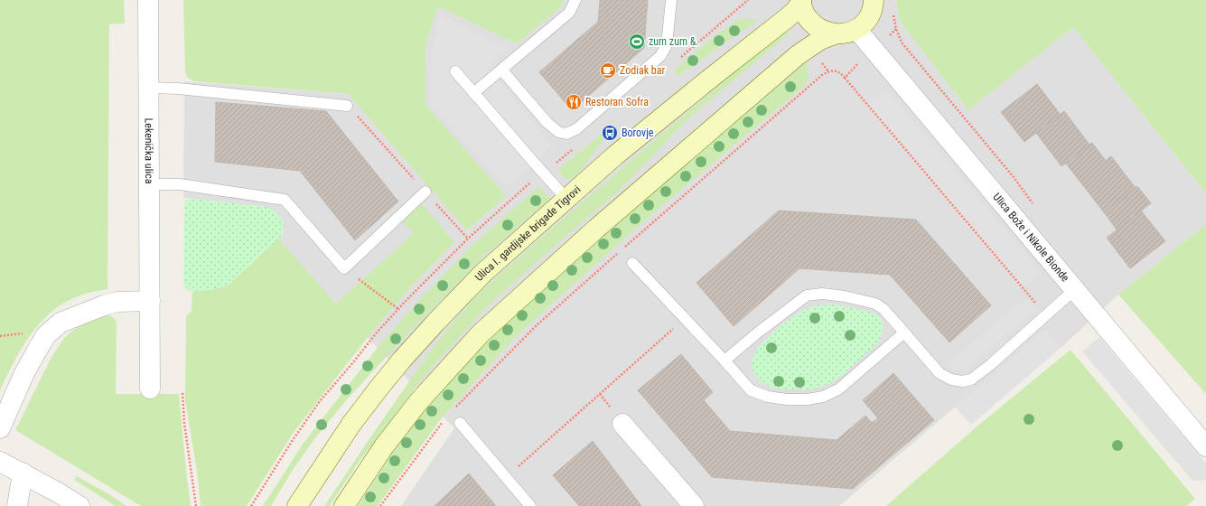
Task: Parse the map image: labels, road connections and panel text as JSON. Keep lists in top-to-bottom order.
{
  "streets": {
    "street": ["Lekenička ulica", "Ulica I. gardijske brigade Tigrovi", "Ulica Bože i Nikole Bionde"]
  },
  "places": {
    "sports": ["zum zum &."],
    "cafe": ["Zodiak bar"],
    "restaurant": ["Restoran Sofra"],
    "bus stop": ["Borovje"]
  }
}
